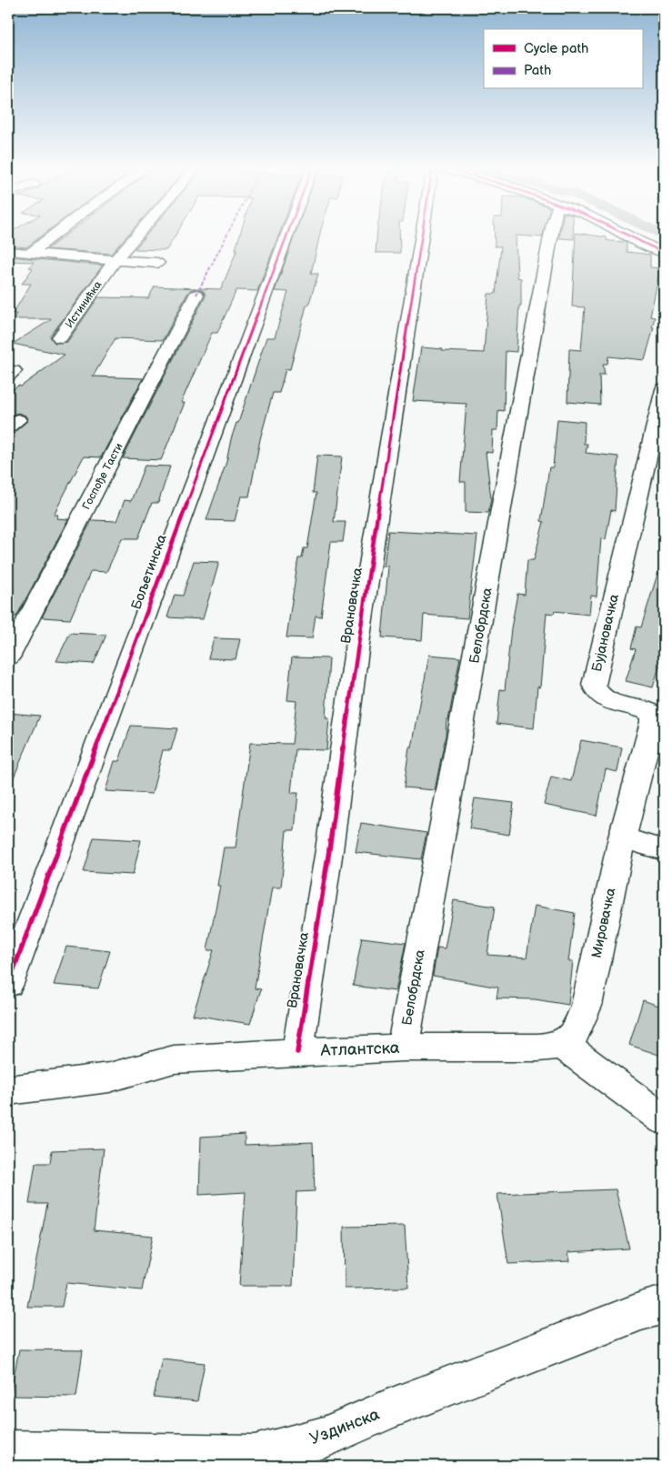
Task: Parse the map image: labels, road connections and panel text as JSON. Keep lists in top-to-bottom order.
{
  "streets": {
    "street": [
      "Истинићка",
      "Госпође Тасти",
      "Бољетинска",
      "Врановачка",
      "Белобрдска",
      "Бујановачка",
      "Мировачка",
      "Атлантска",
      "Уздинска"
    ]
  },
  "crossings": [
    ["Врановачка", "Атлантска"],
    ["Белобрдска", "Атлантска"],
    ["Бујановачка", "Мировачка"],
    ["Мировачка", "Атлантска"]
  ],
  "legend": ["Cycle path", "Path"]
}
